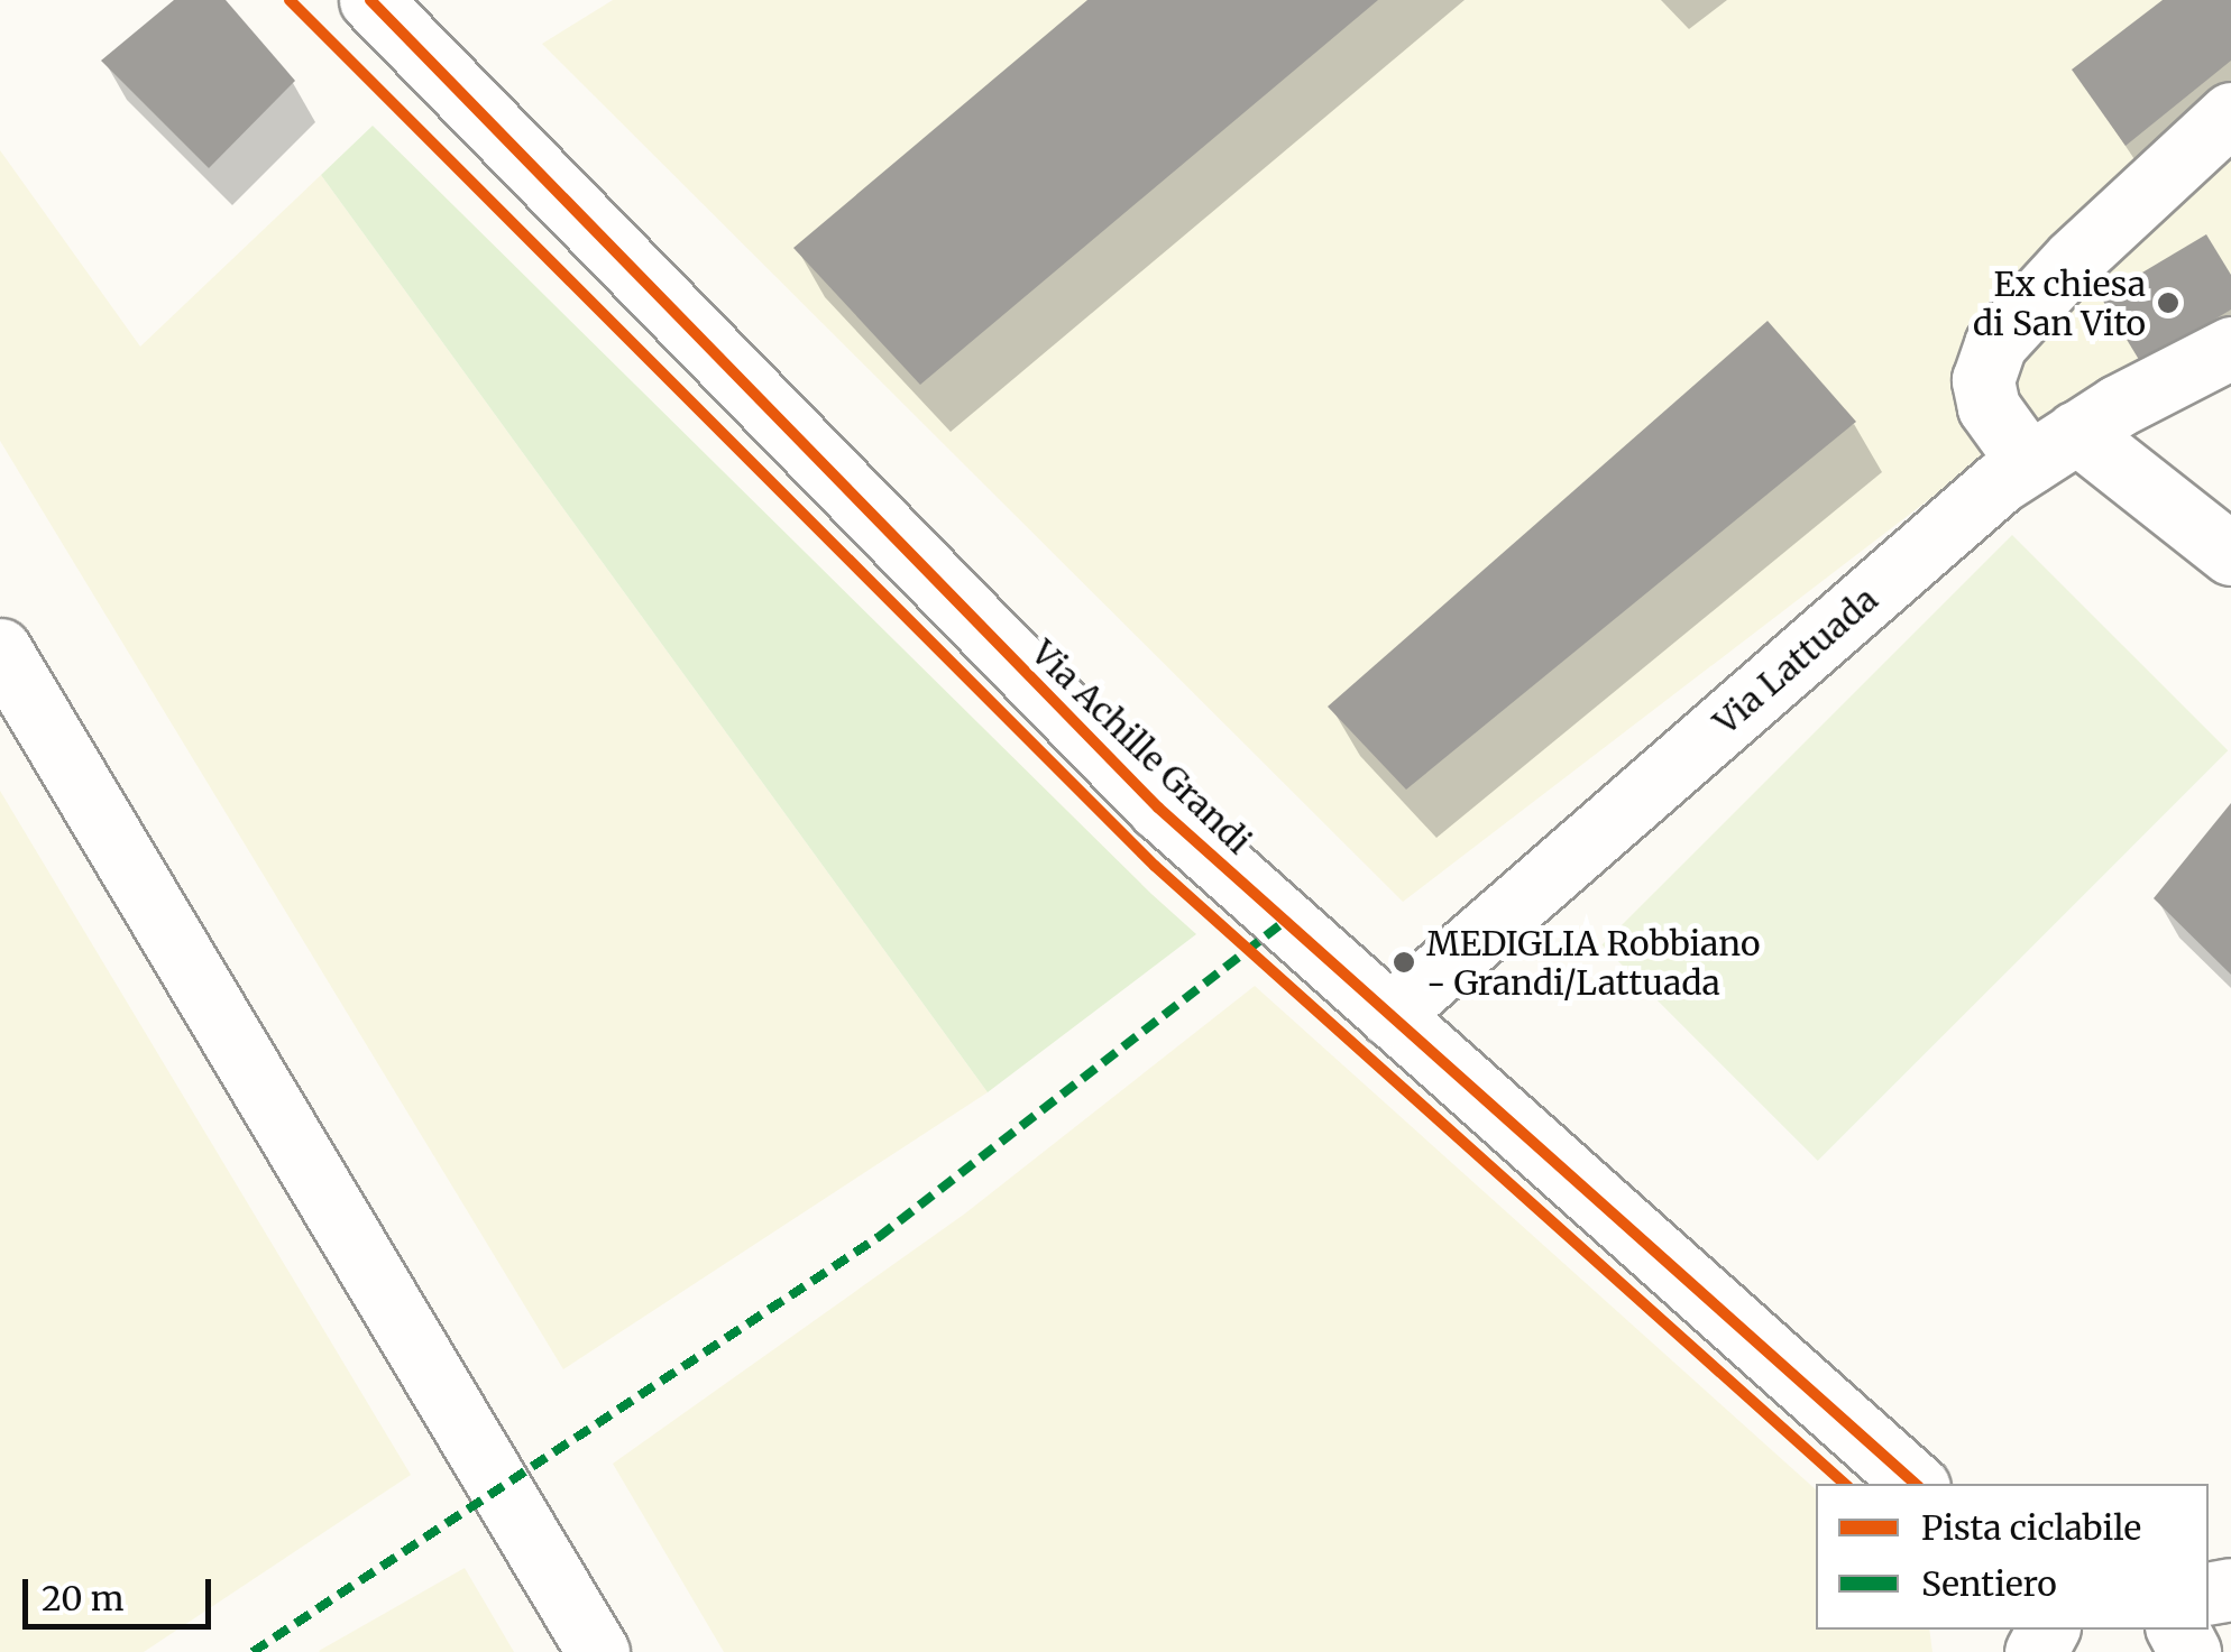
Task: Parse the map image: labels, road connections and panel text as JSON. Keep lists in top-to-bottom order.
{
  "streets": {
    "street": ["Via Lattuada", "Via Achille Grandi"]
  },
  "crossings": [
    ["Via Lattuada", "Via Achille Grandi"]
  ],
  "places": ["Ex chiesa di San Vito", "MEDIGLIA Robbiano - Grandi/Lattuada"],
  "legend": ["Pista ciclabile", "Sentiero"],
  "scale_bar": "20 m"
}
